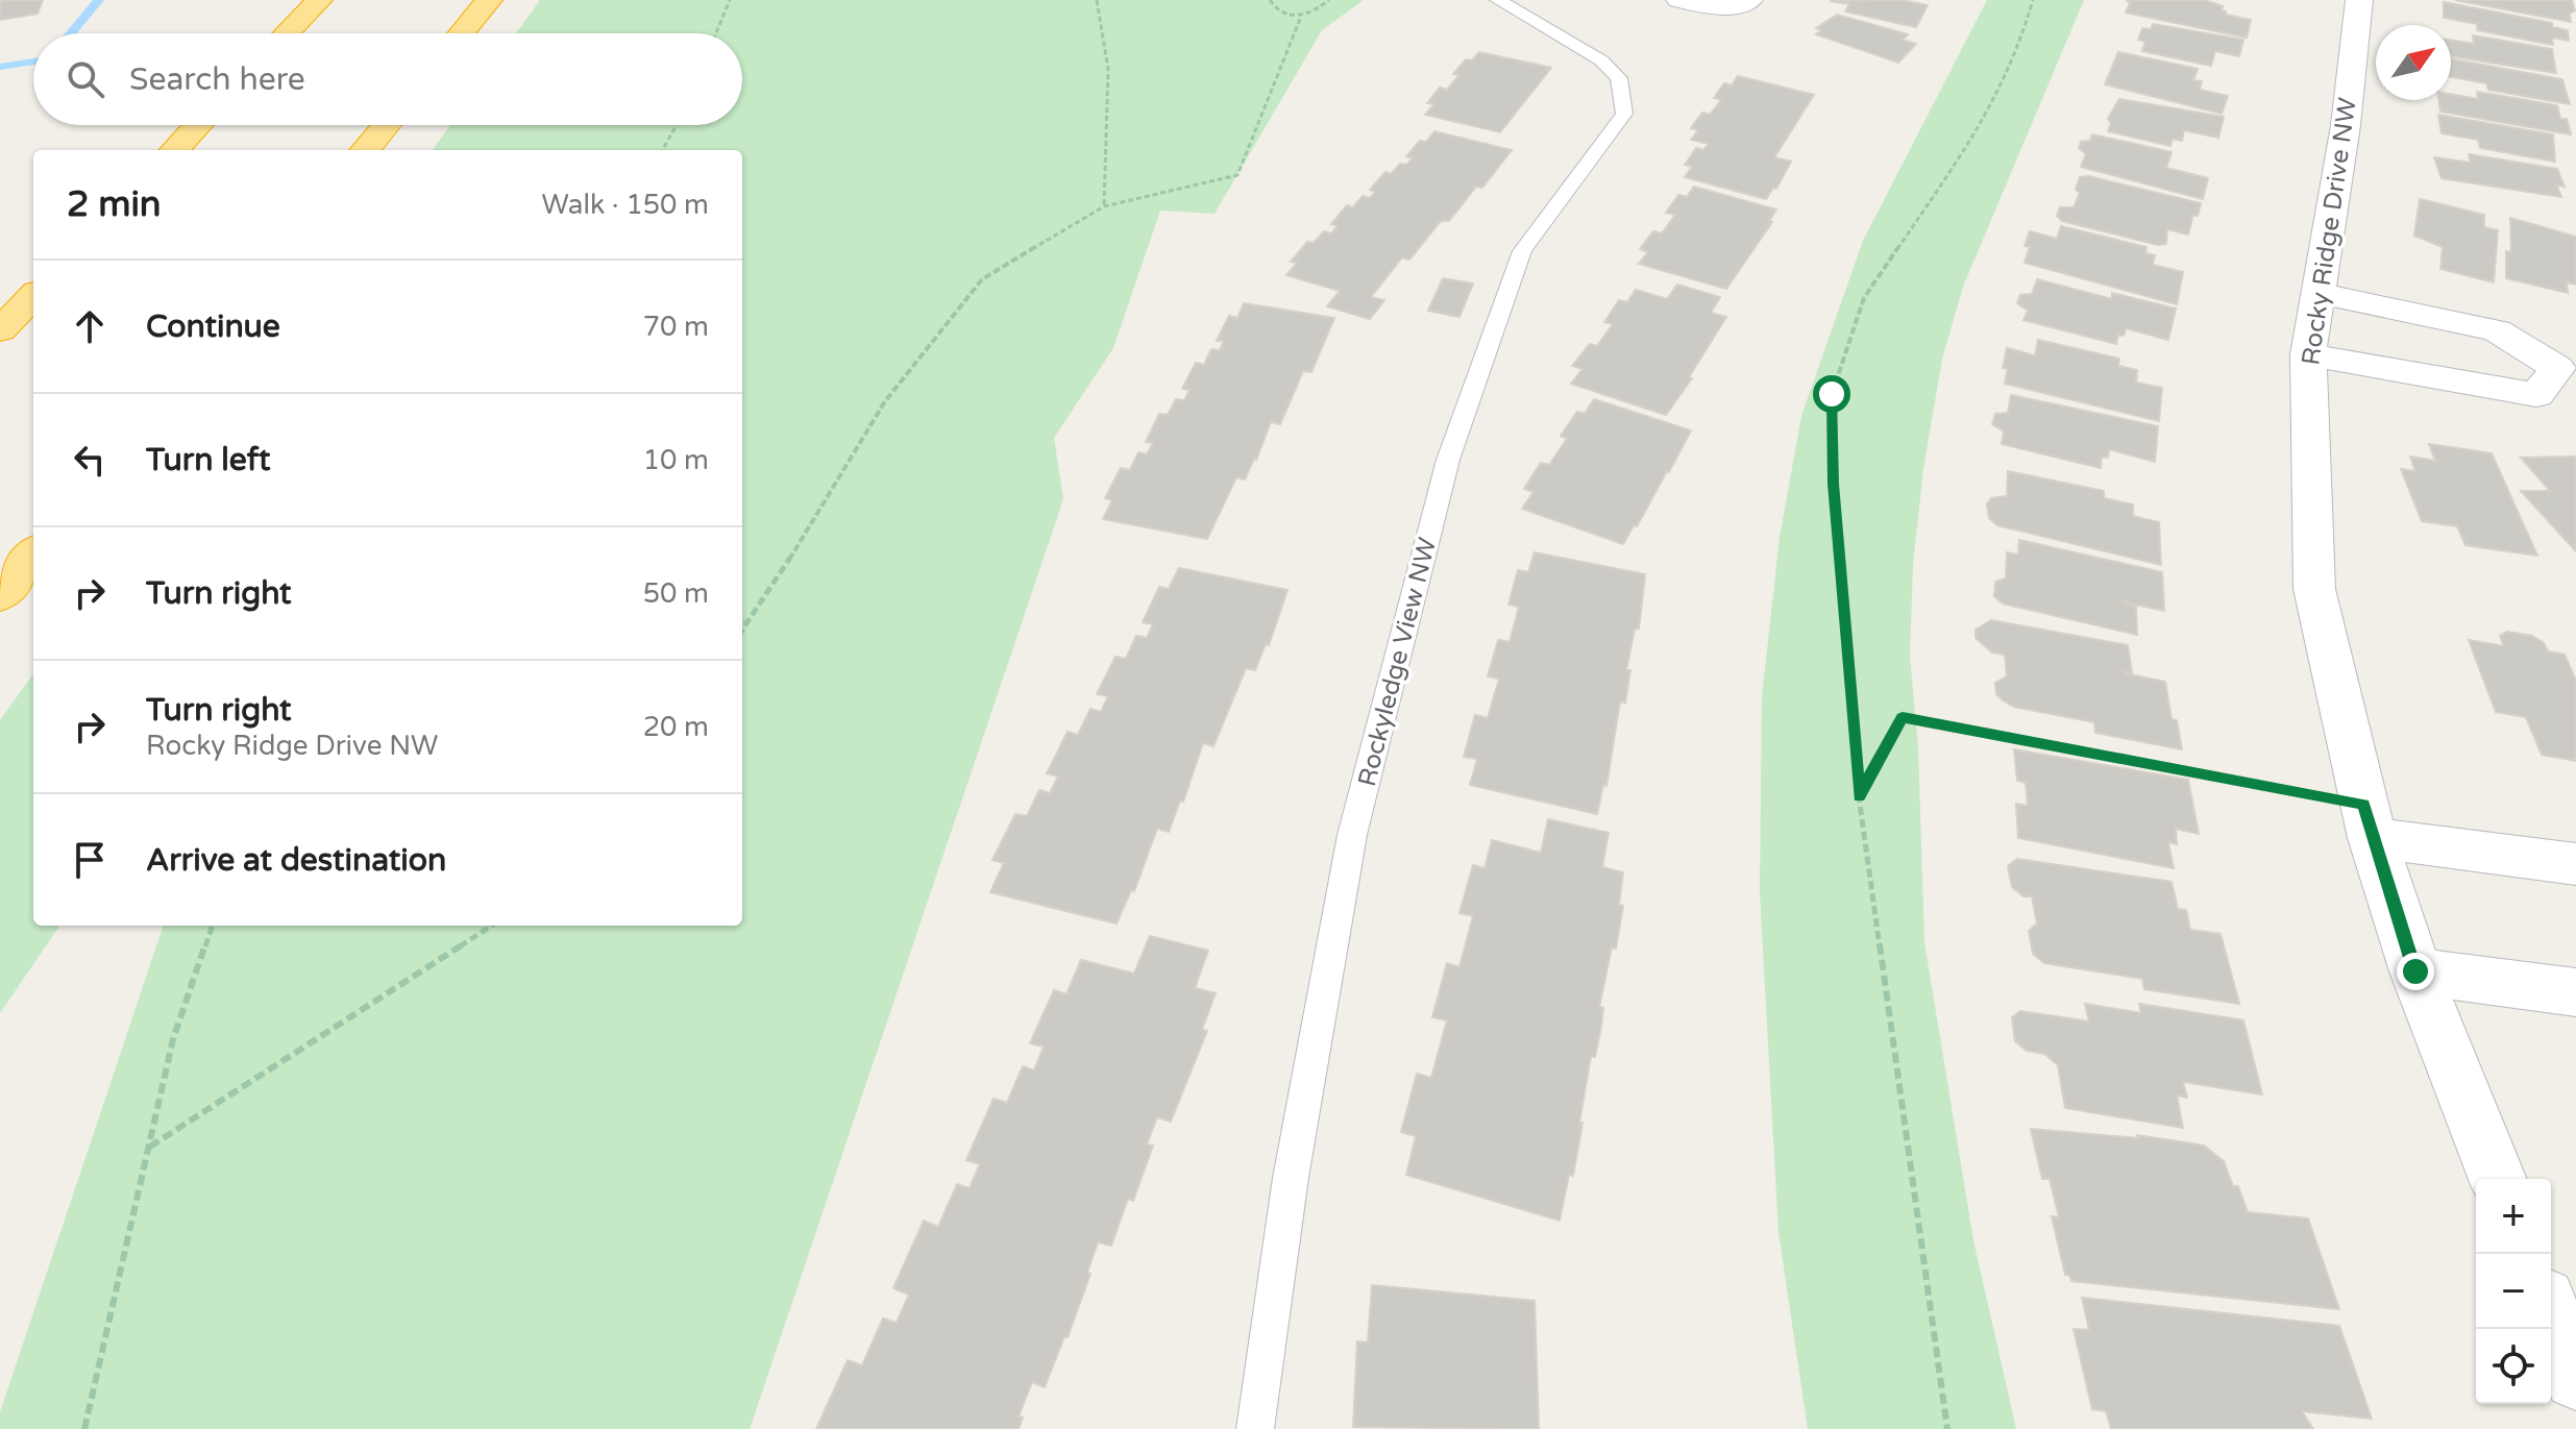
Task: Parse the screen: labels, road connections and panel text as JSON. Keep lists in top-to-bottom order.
{
  "streets": {
    "street": ["Rocky Ridge Drive NW"],
    "lane": ["Rockyledge View NW"]
  },
  "north": "top right",
  "page": {
    "search": "Search here",
    "heading": ["2 min", "Walk · 150 m"],
    "list": [
      ["Continue", "70 m"],
      ["Turn left", "10 m"],
      ["Turn right", "50 m"],
      ["Turn right", "Rocky Ridge Drive NW", "20 m"],
      "Arrive at destination"
    ],
    "map_buttons": ["+", "−"]
  }
}
